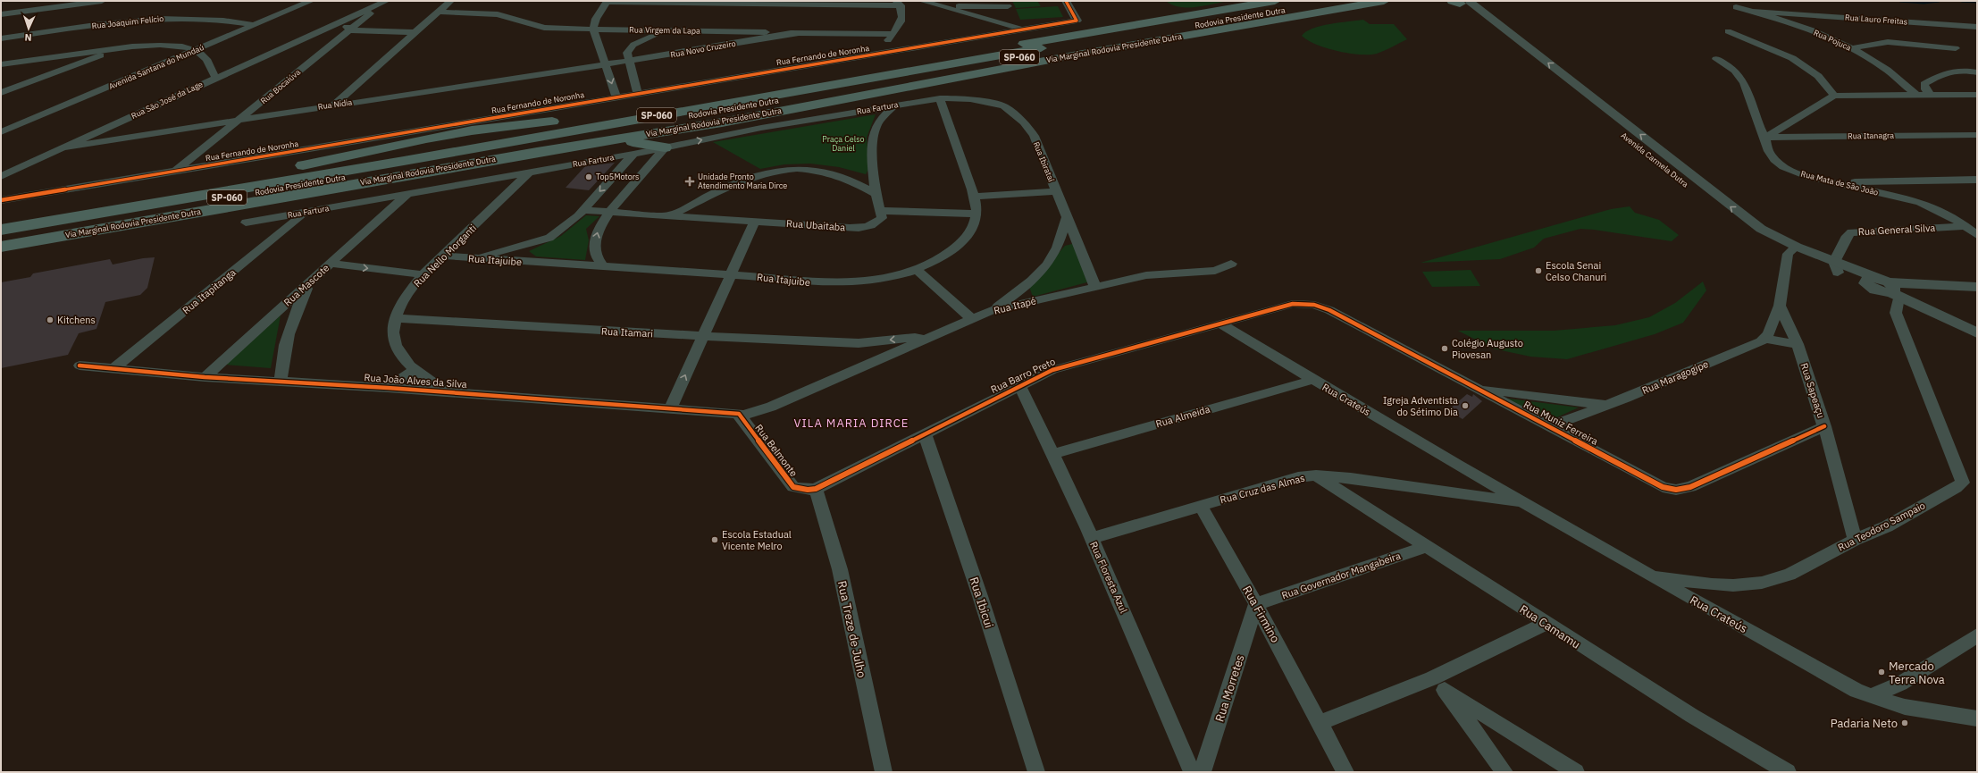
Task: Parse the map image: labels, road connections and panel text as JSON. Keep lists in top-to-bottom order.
{
  "streets": {
    "highway": ["Rodovia Presidente Dutra", "Via Marginal Rodovia Presidente Dutra", "SP-060"],
    "street": [
      "Rua Lauro Freitas",
      "Rua Joaquim Felício",
      "Rua Virgem da Lapa",
      "Rua Pojuca",
      "Rua Novo Cruzeiro",
      "Rua Fernando de Noronha",
      "Avenida Santana do Mundaú",
      "Rua Bocaiúva",
      "Rua São José da Lage",
      "Rua Nidia",
      "Rua Fartura",
      "Rua Itanagra",
      "Avenida Carmela Dutra",
      "Rua Ibirataí",
      "Rua Mata de São João",
      "Rua Ubaitaba",
      "Rua General Silva",
      "Rua Nello Morganti",
      "Rua Itajuibe",
      "Rua Mascote",
      "Rua Itapitanga",
      "Rua Itapé",
      "Rua Itamari",
      "Rua Barro Preto",
      "Rua Maragogipe",
      "Rua João Alves da Silva",
      "Rua Sapeaçu",
      "Rua Crateús",
      "Rua Almeida",
      "Rua Muniz Ferreira",
      "Rua Belmonte",
      "Rua Cruz das Almas",
      "Rua Teodoro Sampaio",
      "Rua Governador Mangabeira",
      "Rua Floresta Azul",
      "Rua Ibicui",
      "Rua Firmino",
      "Rua Camamu",
      "Rua Treze de Julho",
      "Rua Morretes"
    ]
  },
  "crossings": [
    ["Rua Lauro Freitas", "Rua Pojuca"],
    ["Rua Joaquim Felício", "Avenida Santana do Mundaú"],
    ["Rua Virgem da Lapa", "Rua Novo Cruzeiro"],
    ["Rua Novo Cruzeiro", "Rua Nidia"],
    ["Rua Fernando de Noronha", "Rua Bocaiúva"],
    ["Rua Bocaiúva", "Rua São José da Lage"],
    ["Rua Bocaiúva", "Rua Nidia"],
    ["Rua São José da Lage", "Rua Nidia"],
    ["Rua Fartura", "Rua Ibirataí"],
    ["Rua Fartura", "Rua Ubaitaba"],
    ["Rua Fartura", "Rua Nello Morganti"],
    ["Rua Fartura", "Rua Mascote"],
    ["Rua Fartura", "Rua Itapitanga"],
    ["Rua Itanagra", "Rua Mata de São João"],
    ["Avenida Carmela Dutra", "Rua General Silva"],
    ["Avenida Carmela Dutra", "Rua Teodoro Sampaio"],
    ["Rua Ibirataí", "Rua Itapé"],
    ["Rua Mata de São João", "Rua General Silva"],
    ["Rua Nello Morganti", "Rua Itajuibe"],
    ["Rua Nello Morganti", "Rua Itamari"],
    ["Rua Nello Morganti", "Rua João Alves da Silva"],
    ["Rua Mascote", "Rua João Alves da Silva"],
    ["Rua Itapitanga", "Rua João Alves da Silva"],
    ["Rua Itapé", "Rua Itamari"],
    ["Rua Itapé", "Rua João Alves da Silva"],
    ["Rua Itapé", "Rua Belmonte"],
    ["Rua Barro Preto", "Rua Crateús"],
    ["Rua Barro Preto", "Rua Muniz Ferreira"],
    ["Rua Barro Preto", "Rua Belmonte"],
    ["Rua Barro Preto", "Rua Floresta Azul"],
    ["Rua Barro Preto", "Rua Ibicui"],
    ["Rua Barro Preto", "Rua Treze de Julho"],
    ["Rua Maragogipe", "Rua Muniz Ferreira"],
    ["Rua João Alves da Silva", "Rua Belmonte"],
    ["Rua Sapeaçu", "Rua Muniz Ferreira"],
    ["Rua Sapeaçu", "Rua Teodoro Sampaio"],
    ["Rua Crateús", "Rua Almeida"],
    ["Rua Crateús", "Rua Cruz das Almas"],
    ["Rua Crateús", "Rua Teodoro Sampaio"],
    ["Rua Almeida", "Rua Floresta Azul"],
    ["Rua Belmonte", "Rua Treze de Julho"],
    ["Rua Cruz das Almas", "Rua Floresta Azul"],
    ["Rua Cruz das Almas", "Rua Firmino"],
    ["Rua Cruz das Almas", "Rua Camamu"],
    ["Rua Governador Mangabeira", "Rua Firmino"],
    ["Rua Governador Mangabeira", "Rua Camamu"],
    ["Rua Governador Mangabeira", "Rua Morretes"],
    ["Rua Firmino", "Rua Morretes"]
  ],
  "districts": ["VILA MARIA DIRCE"],
  "parks": ["Praça Celso Daniel"],
  "places": {
    "other": [
      "Top5Motors",
      "Escola Senai Celso Chanuri",
      "Kitchens",
      "Colégio Augusto Piovesan",
      "Igreja Adventista do Sétimo Dia",
      "Escola Estadual Vicente Melro",
      "Mercado Terra Nova",
      "Padaria Neto"
    ],
    "health": ["Unidade Pronto Atendimento Maria Dirce"]
  },
  "north": "bottom"
}
